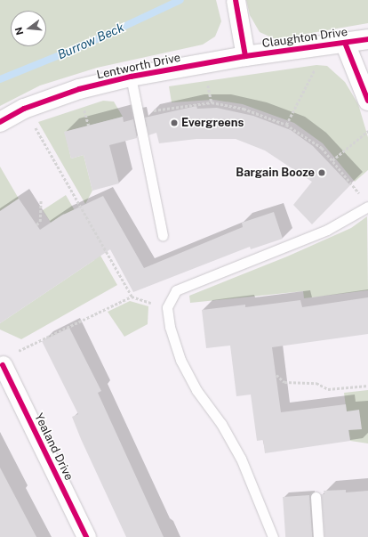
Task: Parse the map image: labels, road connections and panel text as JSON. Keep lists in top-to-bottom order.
{
  "streets": {
    "street": ["Claughton Drive", "Lentworth Drive", "Yealand Drive"]
  },
  "crossings": [
    ["Claughton Drive", "Lentworth Drive"]
  ],
  "water": ["Burrow Beck"],
  "places": ["Evergreens", "Bargain Booze"],
  "north": "left"
}
